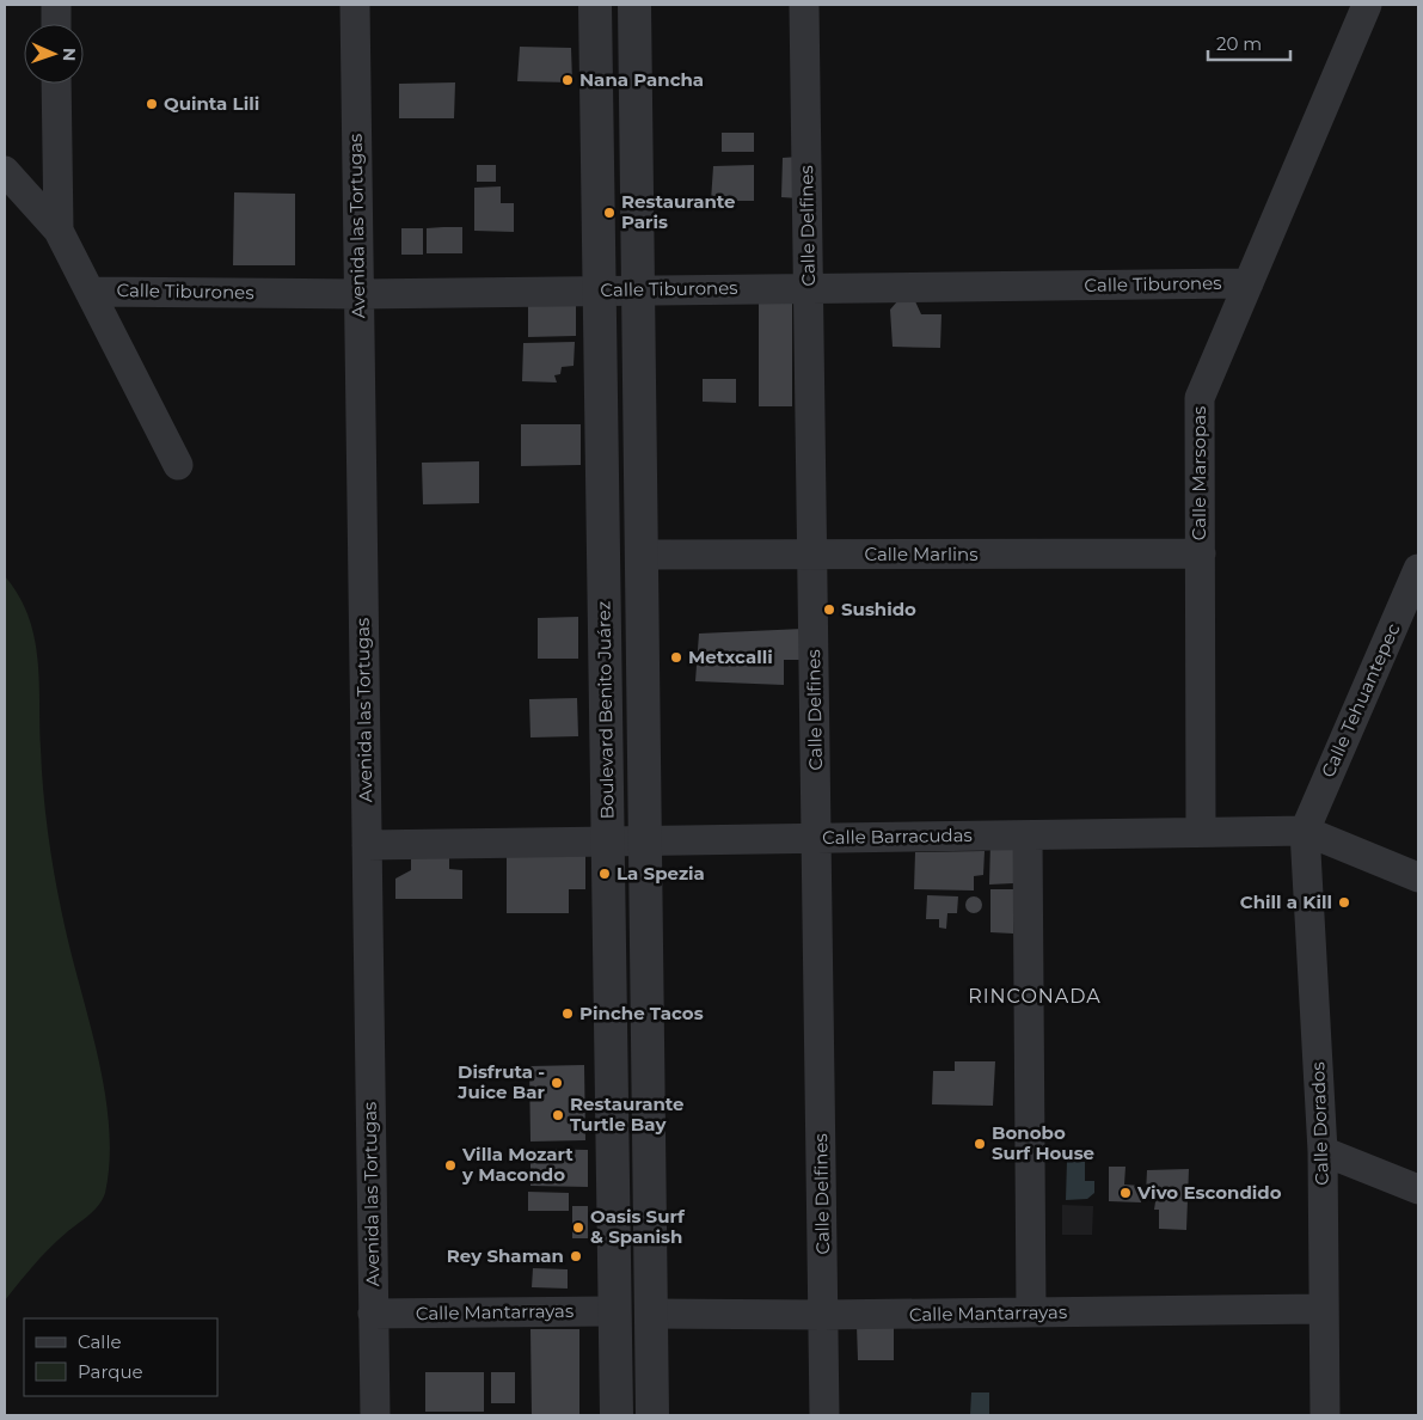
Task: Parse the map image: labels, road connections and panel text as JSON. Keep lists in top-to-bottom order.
{
  "streets": {
    "street": [
      "Avenida las Tortugas",
      "Calle Delfines",
      "Calle Tiburones",
      "Calle Marsopas",
      "Calle Marlins",
      "Calle Tehuantepec",
      "Boulevard Benito Juárez",
      "Calle Barracudas",
      "Calle Dorados",
      "Calle Mantarrayas"
    ]
  },
  "crossings": [
    ["Avenida las Tortugas", "Calle Tiburones"],
    ["Avenida las Tortugas", "Calle Barracudas"],
    ["Avenida las Tortugas", "Calle Mantarrayas"],
    ["Calle Delfines", "Calle Tiburones"],
    ["Calle Delfines", "Calle Marlins"],
    ["Calle Delfines", "Calle Barracudas"],
    ["Calle Delfines", "Calle Mantarrayas"],
    ["Calle Tiburones", "Calle Marsopas"],
    ["Calle Tiburones", "Boulevard Benito Juárez"],
    ["Calle Marsopas", "Calle Marlins"],
    ["Calle Marsopas", "Calle Barracudas"],
    ["Calle Marlins", "Boulevard Benito Juárez"],
    ["Calle Tehuantepec", "Calle Barracudas"],
    ["Calle Tehuantepec", "Calle Dorados"],
    ["Boulevard Benito Juárez", "Calle Barracudas"],
    ["Boulevard Benito Juárez", "Calle Mantarrayas"],
    ["Calle Barracudas", "Calle Dorados"],
    ["Calle Dorados", "Calle Mantarrayas"]
  ],
  "districts": ["RINCONADA"],
  "places": [
    "Nana Pancha",
    "Quinta Lili",
    "Restaurante Paris",
    "Sushido",
    "Metxcalli",
    "La Spezia",
    "Chill a Kill",
    "Pinche Tacos",
    "Disfruta - Juice Bar",
    "Restaurante Turtle Bay",
    "Bonobo Surf House",
    "Villa Mozart y Macondo",
    "Vivo Escondido",
    "Oasis Surf & Spanish",
    "Rey Shaman"
  ],
  "legend": ["Calle", "Parque"],
  "scale_bar": "20 m",
  "north": "right"
}
